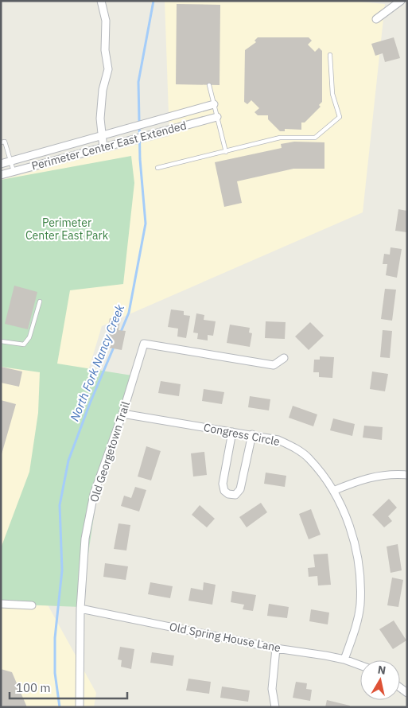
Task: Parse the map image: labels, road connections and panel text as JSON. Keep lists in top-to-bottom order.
{
  "streets": {
    "street": [
      "Perimeter Center East Extended",
      "Congress Circle",
      "Old Georgetown Trail",
      "Old Spring House Lane"
    ]
  },
  "crossings": [
    ["Congress Circle", "Old Georgetown Trail"],
    ["Congress Circle", "Old Spring House Lane"],
    ["Old Georgetown Trail", "Old Spring House Lane"]
  ],
  "water": ["North Fork Nancy Creek"],
  "parks": ["Perimeter Center East Park"],
  "scale_bar": "100 m",
  "north": "top"
}
